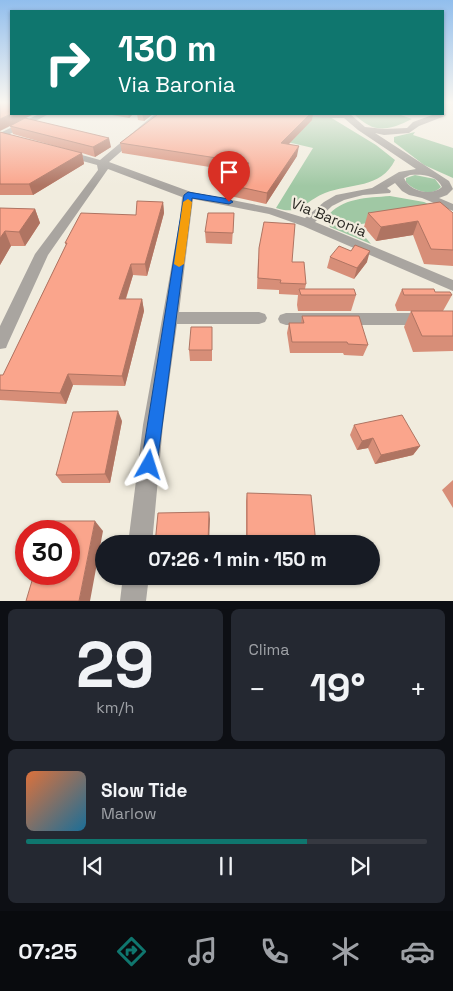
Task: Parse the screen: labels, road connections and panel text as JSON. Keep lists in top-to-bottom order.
{
  "streets": {
    "street": ["Via Baronia"]
  },
  "page": {
    "turn": ["130 m", "Via Baronia"],
    "limit": "30",
    "trip": "07:26 · 1 min · 150 m",
    "tile": [
      ["29", "km/h"],
      "Clima"
    ],
    "heat": ["−", "19°", "+"],
    "song": ["Slow Tide", "Marlow"],
    "tabs": "07:25"
  }
}
